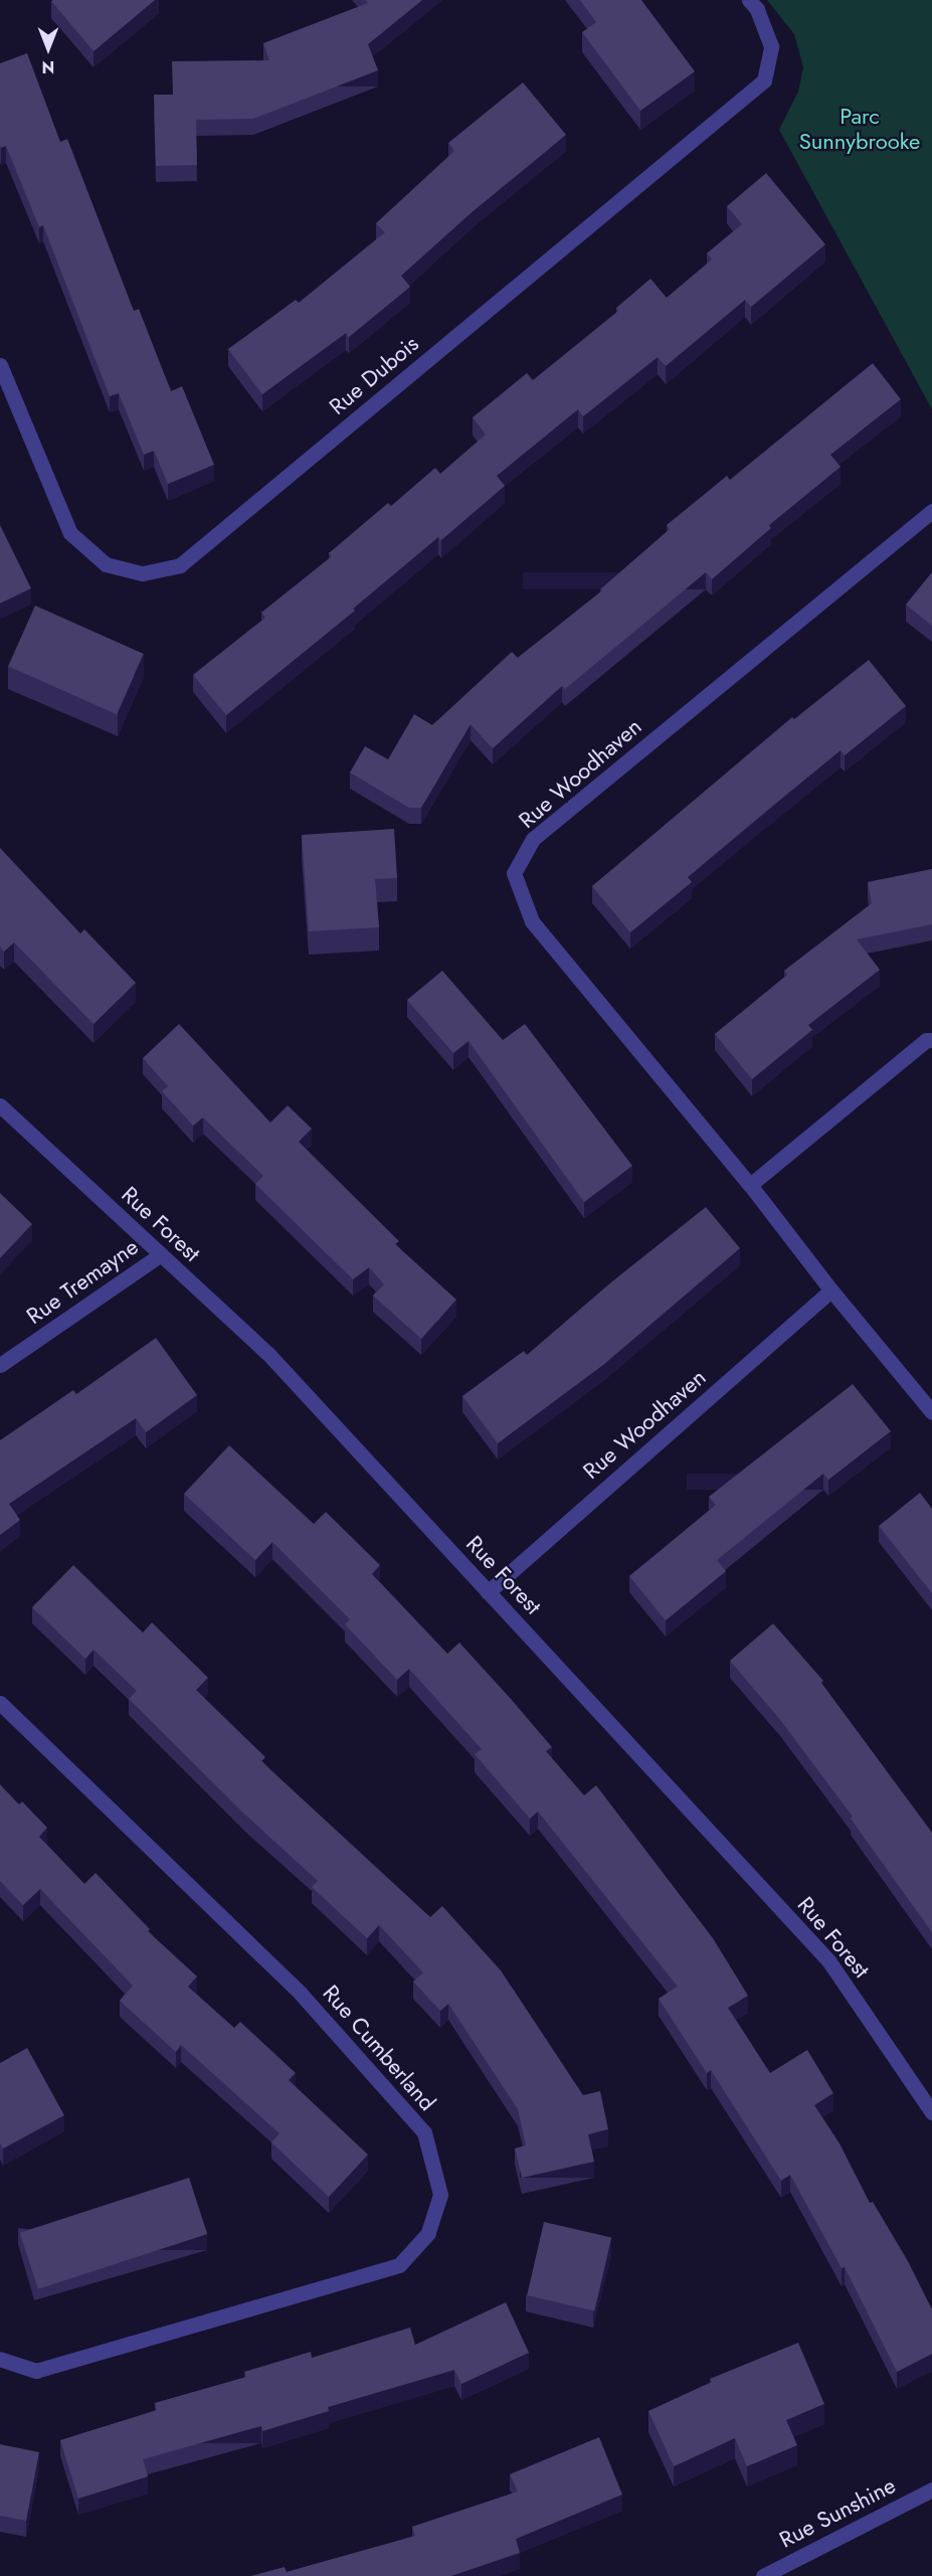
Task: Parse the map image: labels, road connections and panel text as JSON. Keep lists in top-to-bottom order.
{
  "streets": {
    "street": [
      "Rue Dubois",
      "Rue Woodhaven",
      "Rue Forest",
      "Rue Tremayne",
      "Rue Cumberland",
      "Rue Sunshine"
    ]
  },
  "crossings": [
    ["Rue Woodhaven", "Rue Forest"],
    ["Rue Forest", "Rue Tremayne"]
  ],
  "parks": ["Parc Sunnybrooke"],
  "north": "bottom"
}
